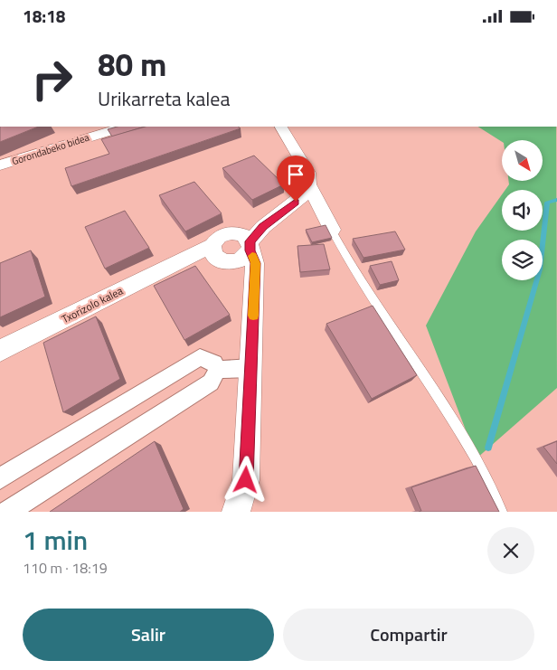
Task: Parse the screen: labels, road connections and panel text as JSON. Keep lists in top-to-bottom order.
{
  "streets": {
    "street": ["Gorondabeko bidea", "Txorizolo kalea"]
  },
  "north": "bottom right",
  "page": {
    "status": "18:18",
    "turn": ["80 m", "Urikarreta kalea"],
    "heading": ["1 min", "110 m · 18:19"],
    "buttons": ["Salir", "Compartir"]
  }
}
